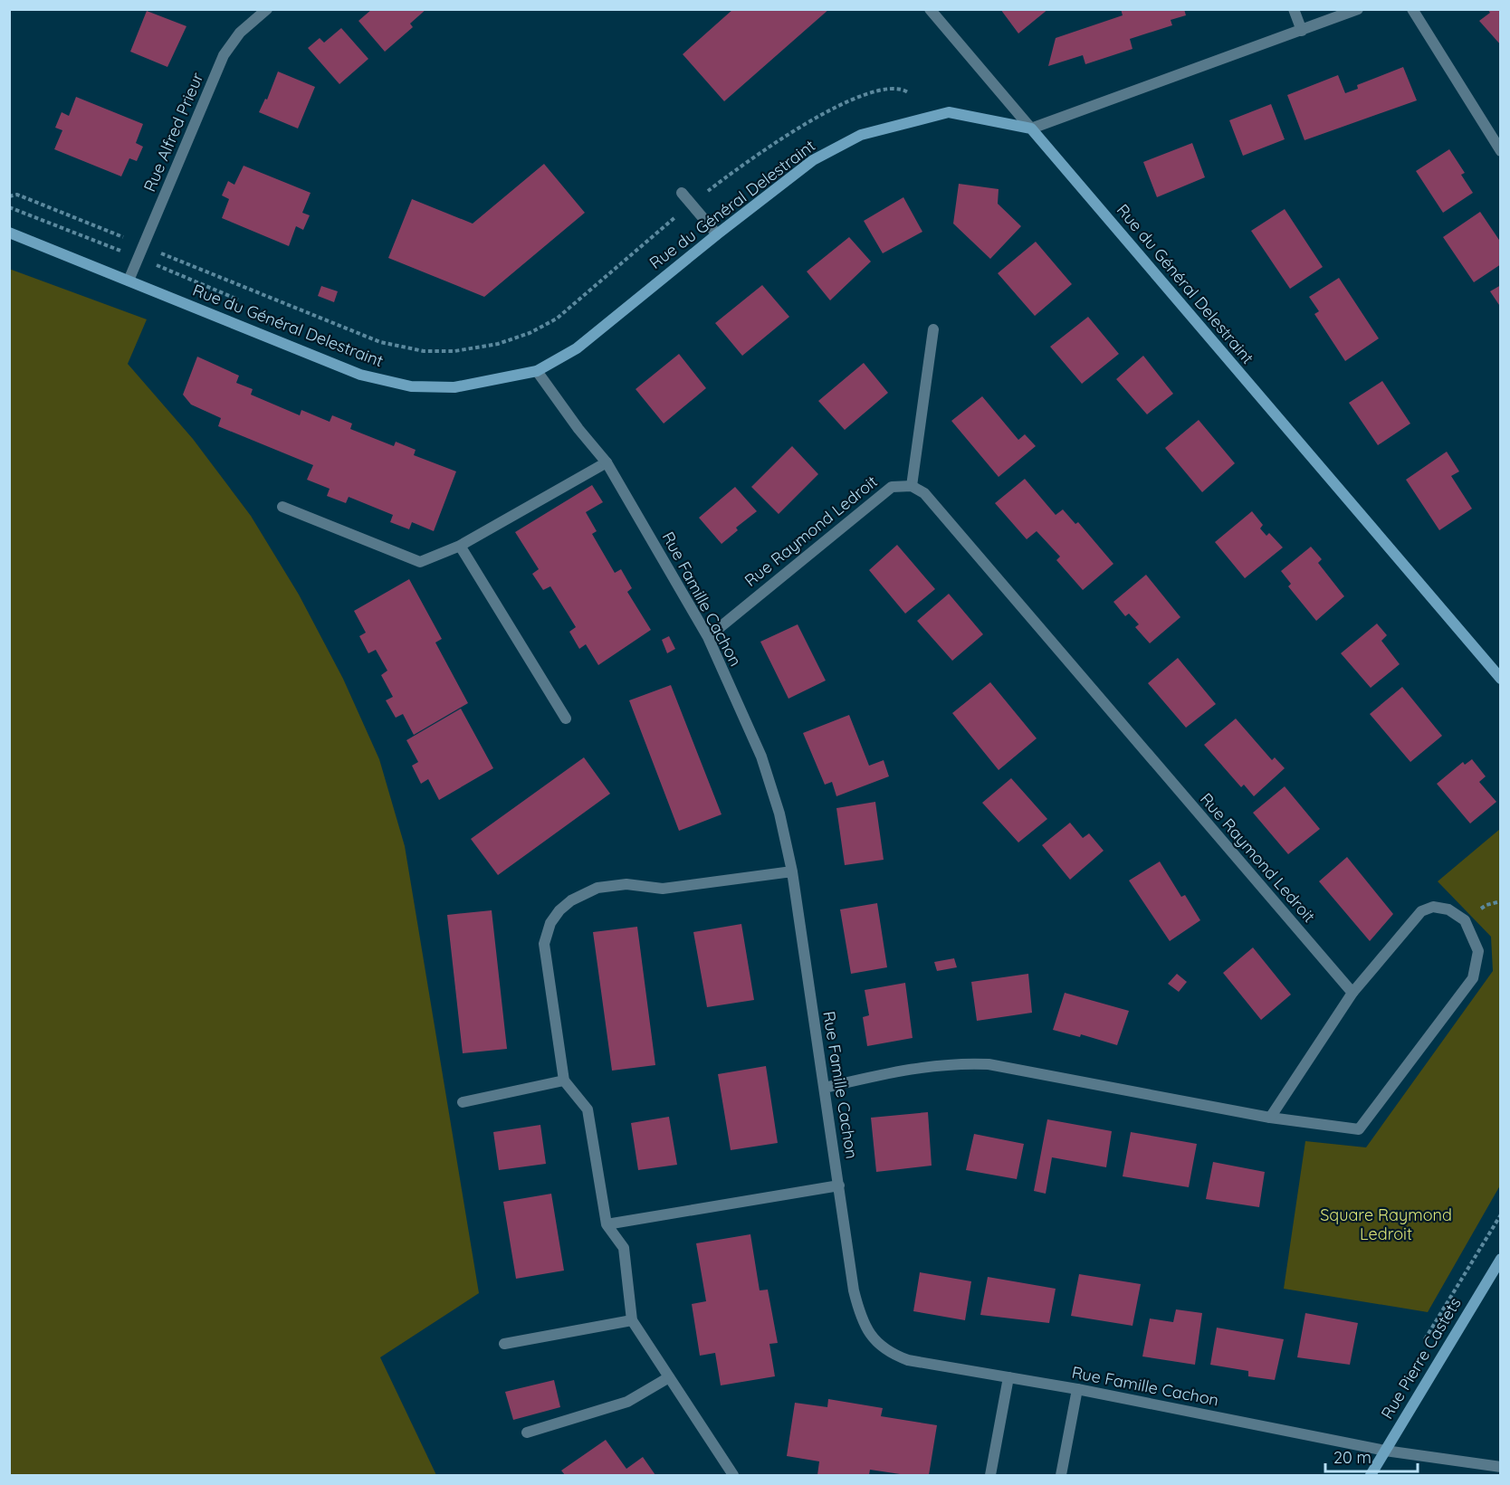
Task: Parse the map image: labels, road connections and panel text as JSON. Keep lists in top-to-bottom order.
{
  "streets": {
    "street": [
      "Rue Alfred Prieur",
      "Rue du Général Delestraint",
      "Rue Raymond Ledroit",
      "Rue Famille Cachon",
      "Rue Pierre Castets"
    ]
  },
  "crossings": [
    ["Rue Alfred Prieur", "Rue du Général Delestraint"],
    ["Rue du Général Delestraint", "Rue Famille Cachon"],
    ["Rue Raymond Ledroit", "Rue Famille Cachon"],
    ["Rue Famille Cachon", "Rue Pierre Castets"]
  ],
  "parks": ["Square Raymond Ledroit"],
  "scale_bar": "20 m"
}
